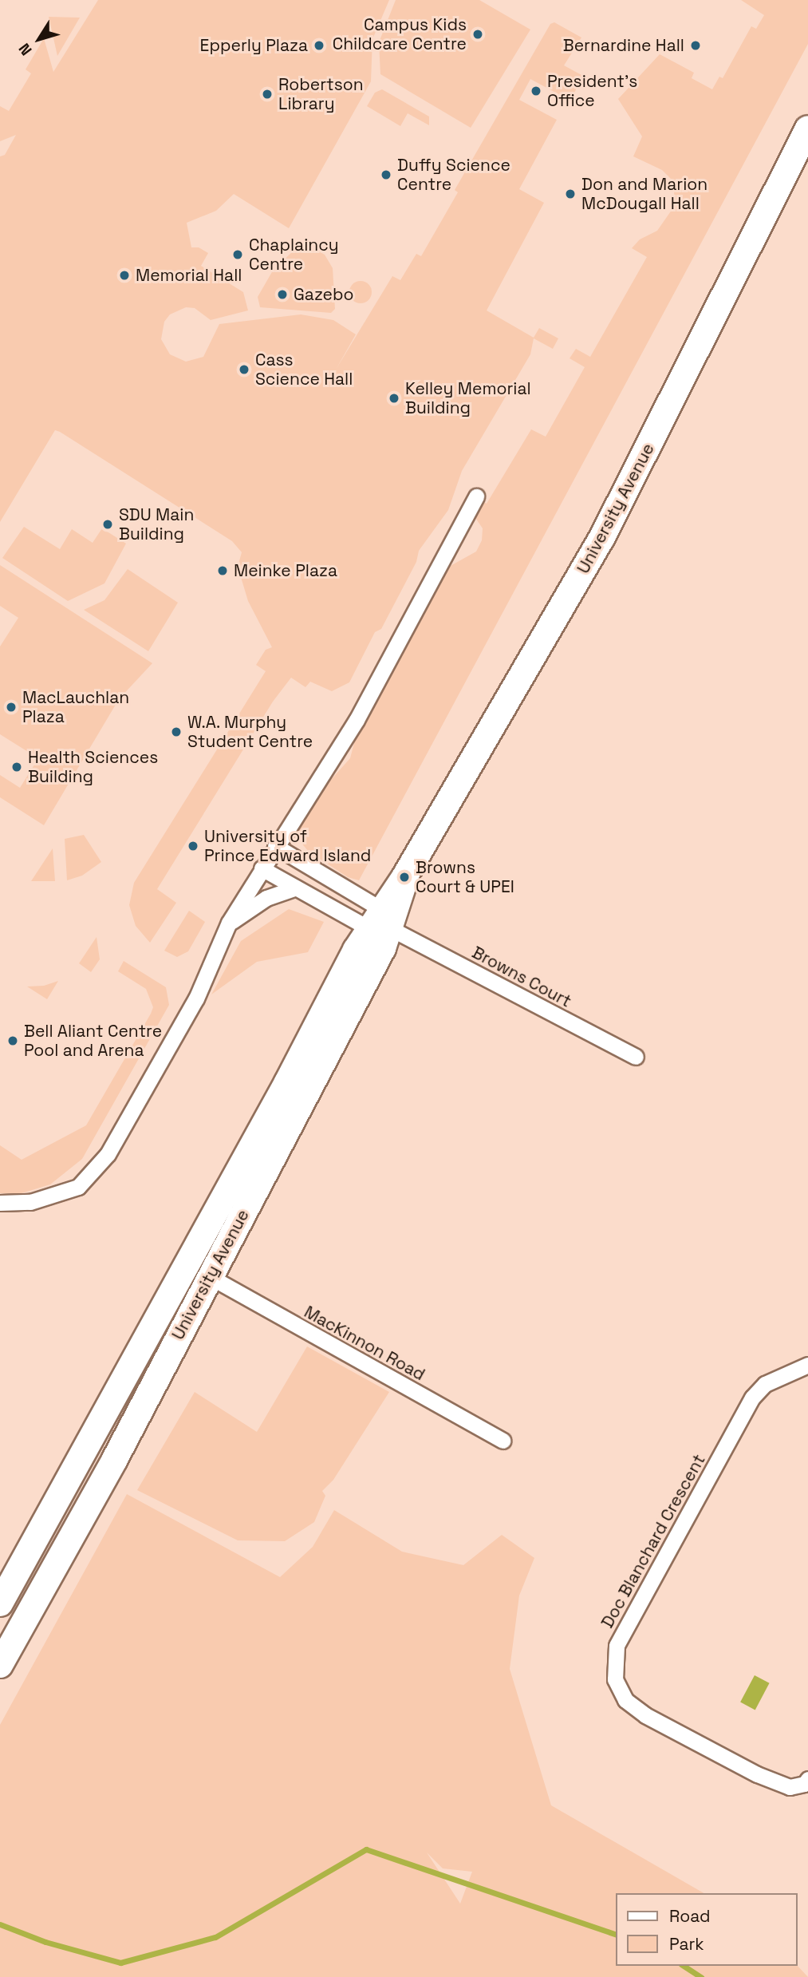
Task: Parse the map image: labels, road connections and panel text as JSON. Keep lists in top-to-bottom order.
{
  "streets": {
    "main road": ["University Avenue"],
    "street": ["Browns Court", "MacKinnon Road", "Doc Blanchard Crescent"]
  },
  "crossings": [
    ["University Avenue", "Browns Court"],
    ["University Avenue", "MacKinnon Road"]
  ],
  "places": [
    "Campus Kids Childcare Centre",
    "Epperly Plaza",
    "Bernardine Hall",
    "President's Office",
    "Robertson Library",
    "Duffy Science Centre",
    "Don and Marion McDougall Hall",
    "Chaplaincy Centre",
    "Memorial Hall",
    "Gazebo",
    "Cass Science Hall",
    "Kelley Memorial Building",
    "SDU Main Building",
    "Meinke Plaza",
    "MacLauchlan Plaza",
    "W.A. Murphy Student Centre",
    "Health Sciences Building",
    "University of Prince Edward Island",
    "Browns Court & UPEI",
    "Bell Aliant Centre Pool and Arena"
  ],
  "legend": ["Road", "Park"],
  "north": "bottom left"
}
